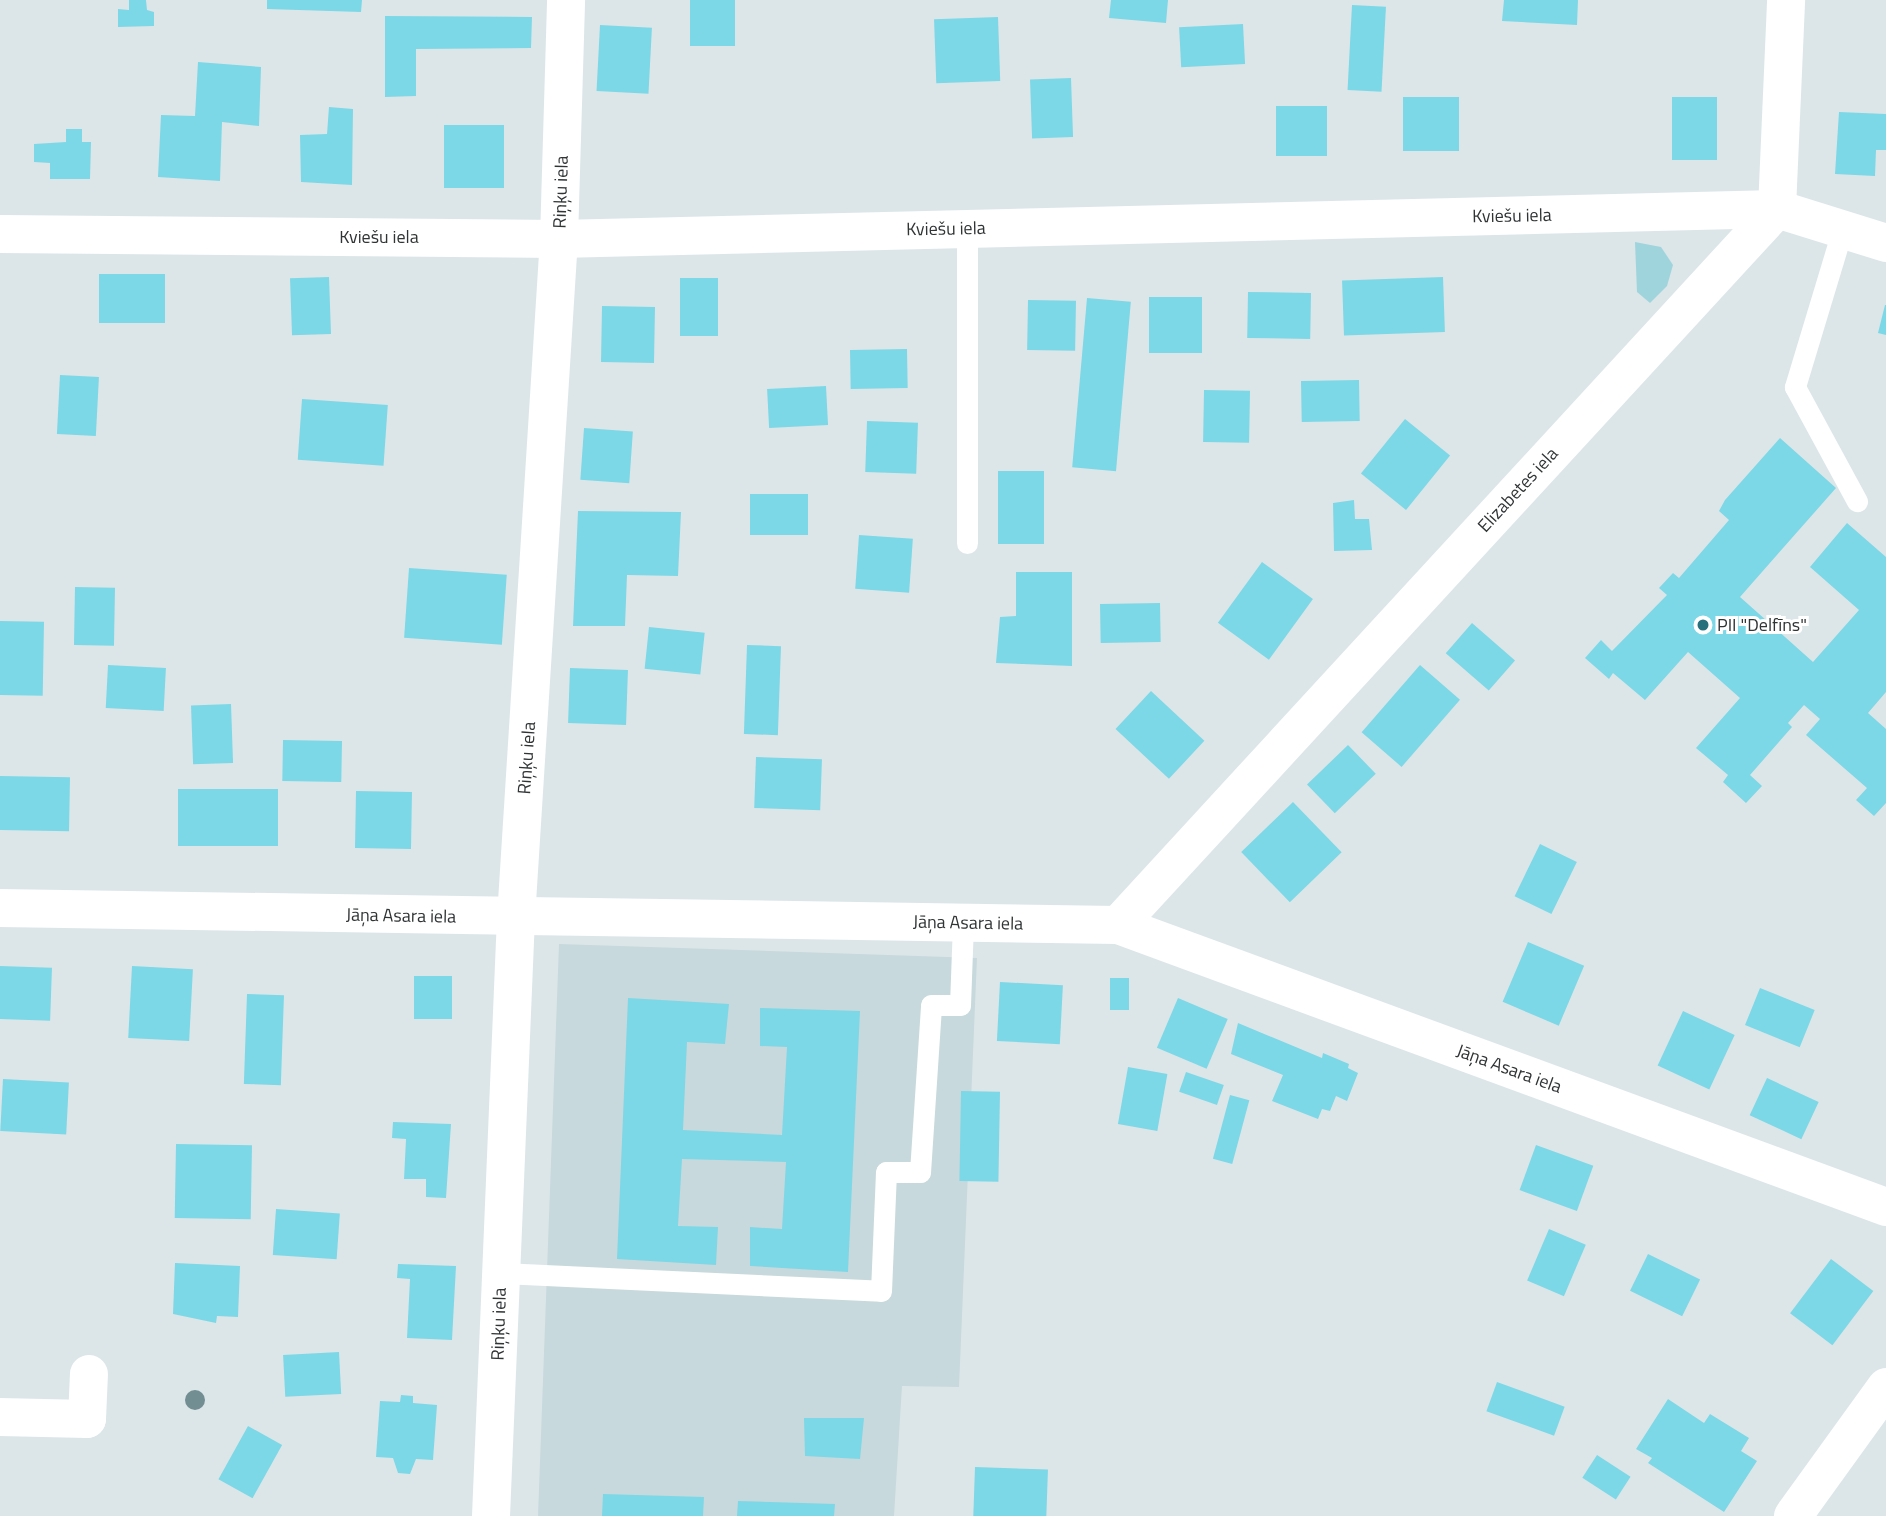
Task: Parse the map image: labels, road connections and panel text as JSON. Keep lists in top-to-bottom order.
{
  "streets": {
    "street": [
      "Riņķu iela",
      "Kviešu iela",
      "Elizabetes iela",
      "Jāņa Asara iela"
    ]
  },
  "crossings": [
    ["Riņķu iela", "Kviešu iela"],
    ["Riņķu iela", "Jāņa Asara iela"],
    ["Kviešu iela", "Elizabetes iela"],
    ["Elizabetes iela", "Jāņa Asara iela"]
  ],
  "places": ["PII \"Delfīns\""]
}
